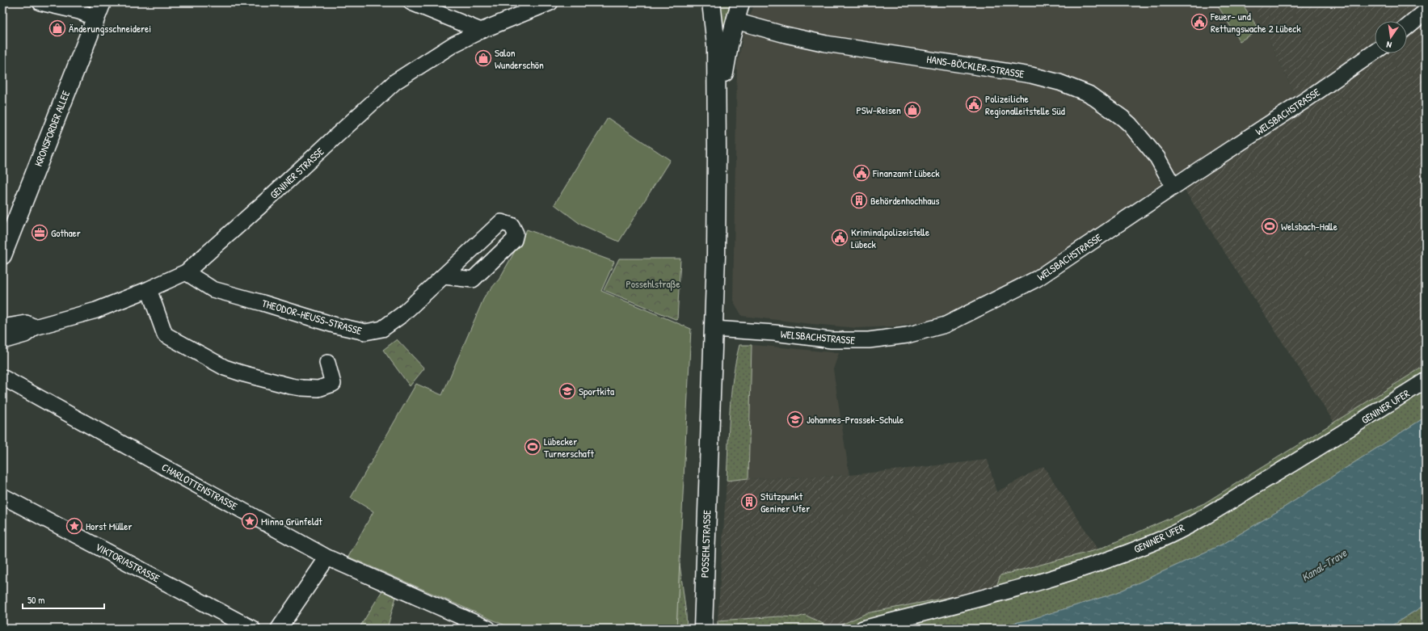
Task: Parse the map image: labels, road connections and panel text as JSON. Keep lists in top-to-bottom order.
{
  "streets": {
    "main road": ["KRONSFORDER ALLEE", "POSSEHLSTRASSE"],
    "street": [
      "HANS-BÖCKLER-STRASSE",
      "WELSBACHSTRASSE",
      "GENINER STRASSE",
      "THEODOR-HEUSS-STRASSE",
      "GENINER UFER",
      "CHARLOTTENSTRASSE",
      "VIKTORIASTRASSE"
    ]
  },
  "crossings": [
    ["HANS-BÖCKLER-STRASSE", "WELSBACHSTRASSE"],
    ["HANS-BÖCKLER-STRASSE", "POSSEHLSTRASSE"],
    ["WELSBACHSTRASSE", "POSSEHLSTRASSE"],
    ["GENINER STRASSE", "THEODOR-HEUSS-STRASSE"]
  ],
  "water": ["Kanal-Trave"],
  "parks": ["Possehlstraße"],
  "places": {
    "public building": [
      "Feuer- und Rettungswache 2 Lübeck",
      "Polizeiliche Regionalleitstelle Süd",
      "Finanzamt Lübeck",
      "Kriminalpolizeistelle Lübeck"
    ],
    "shop": ["Änderungsschneiderei", "Salon Wunderschön", "PSW-Reisen"],
    "building": ["Behördenhochhaus", "Stützpunkt Geniner Ufer"],
    "sports": ["Welsbach-Halle", "Lübecker Turnerschaft"],
    "office": ["Gothaer"],
    "school or university": ["Sportkita", "Johannes-Prassek-Schule"],
    "place": ["Minna Grünfeldt", "Horst Müller"]
  },
  "scale_bar": "50 m",
  "north": "bottom"
}
